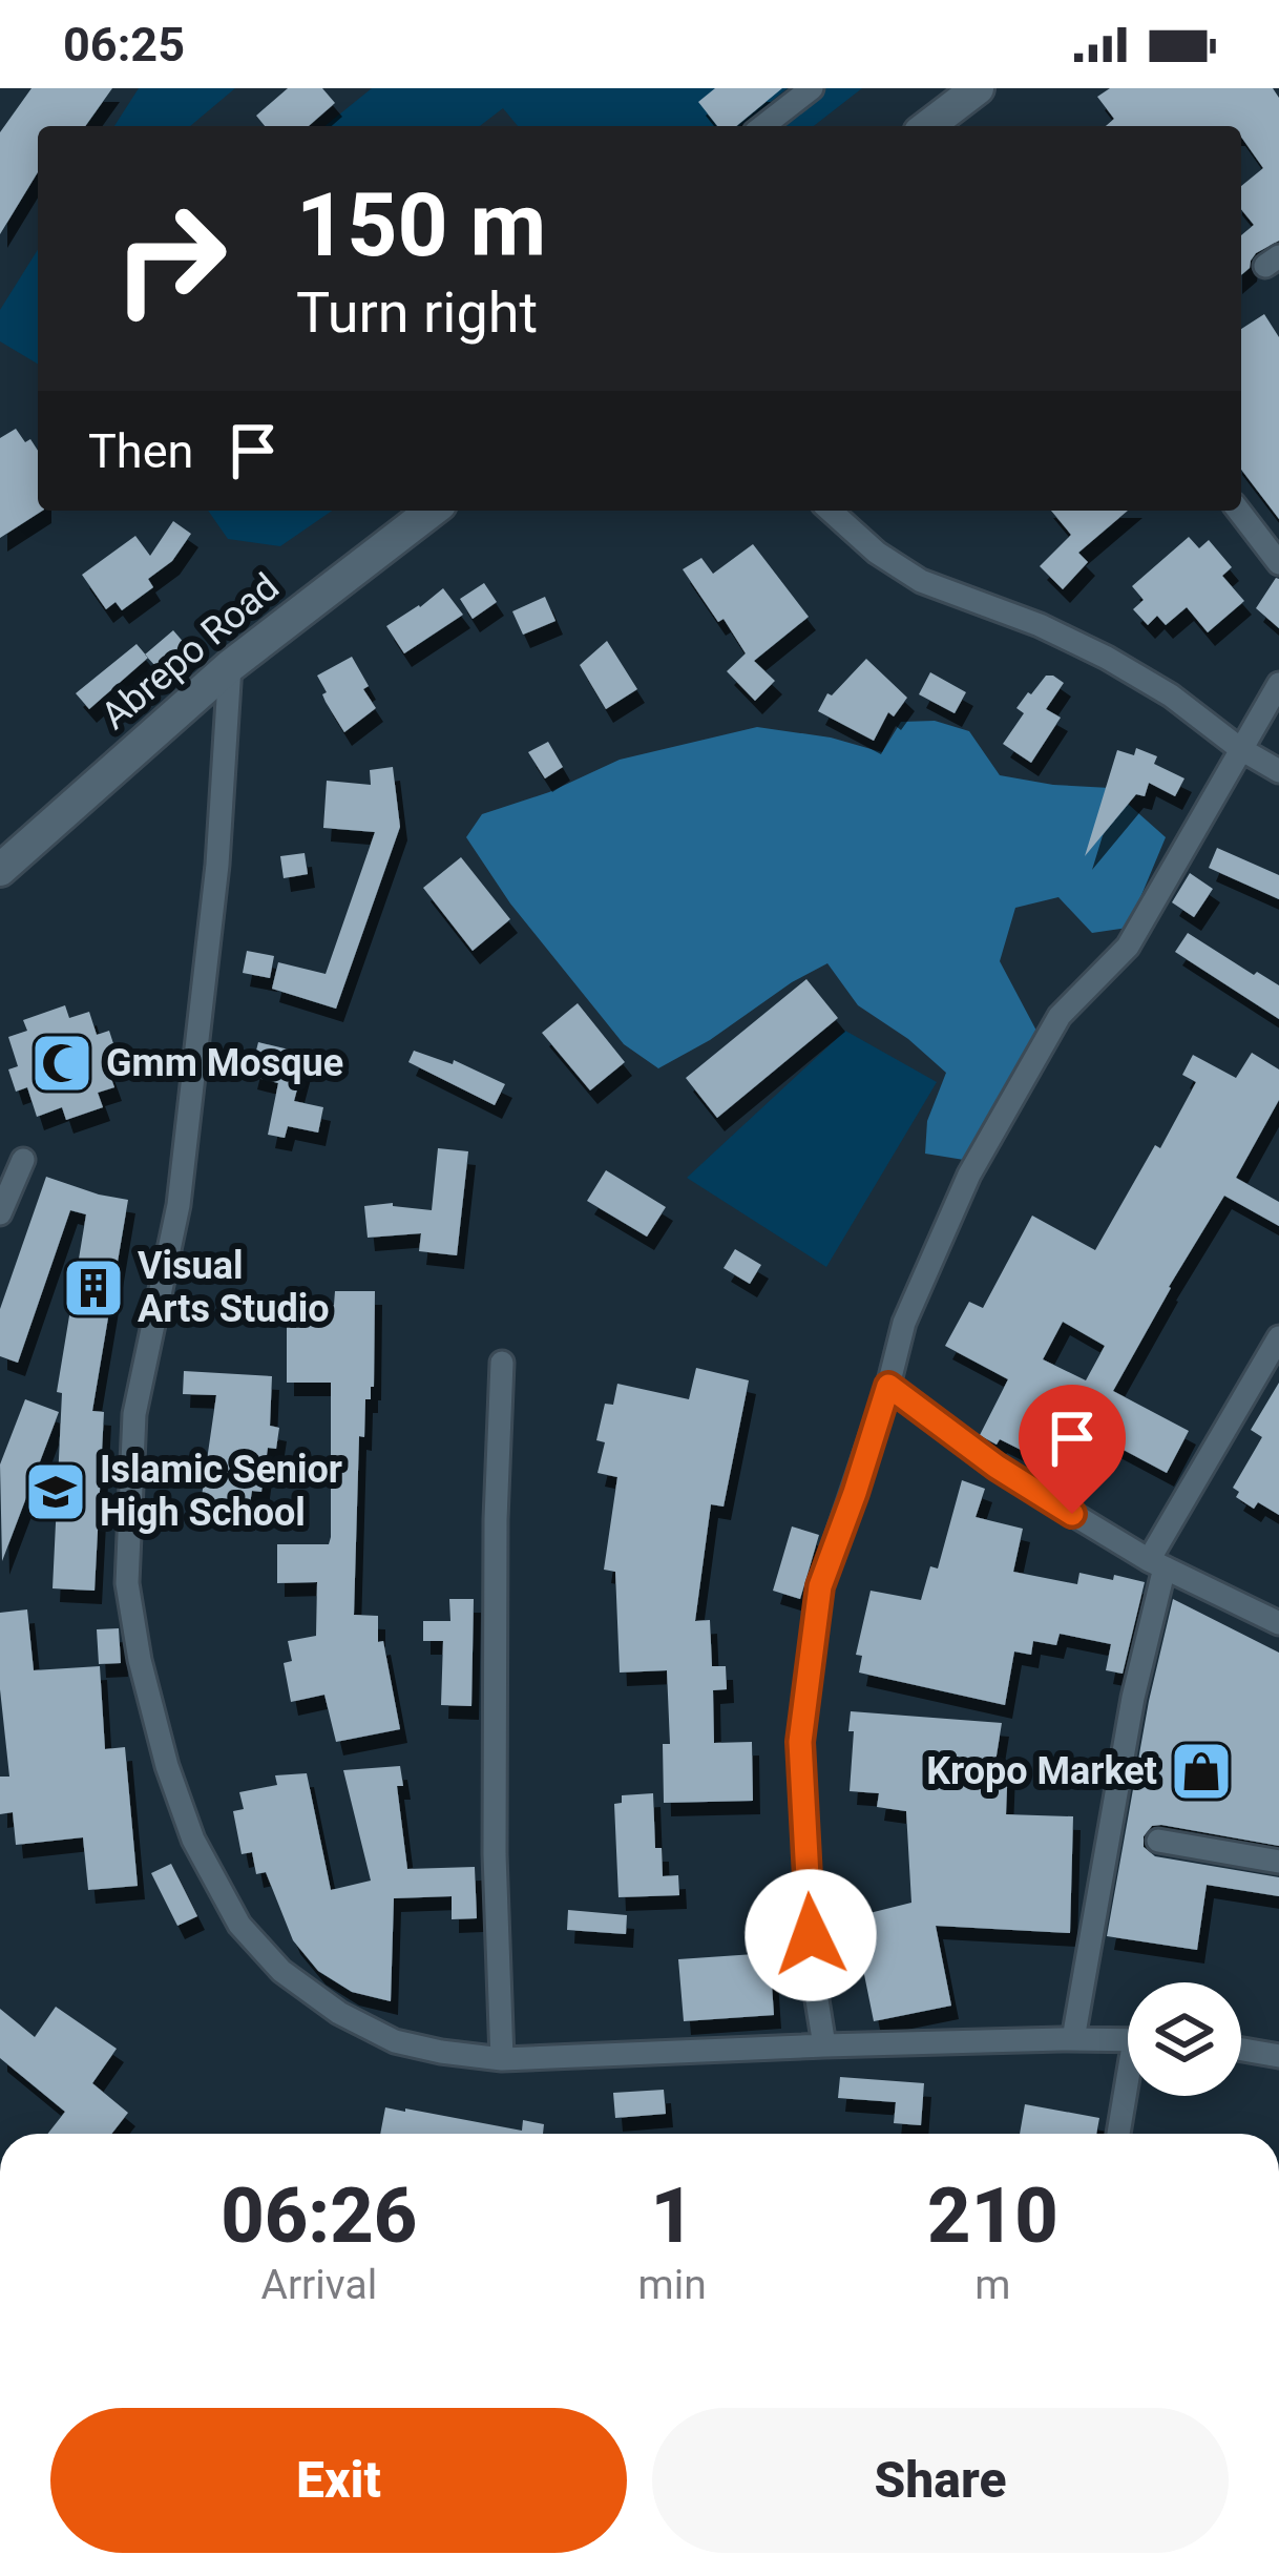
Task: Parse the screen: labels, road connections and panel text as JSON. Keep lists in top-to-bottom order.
{
  "streets": {
    "main road": ["Abrepo Road"]
  },
  "places": {
    "mosque": ["Gmm Mosque"],
    "building": ["Visual Arts Studio"],
    "school or university": ["Islamic Senior High School"],
    "shop": ["Kropo Market"]
  },
  "page": {
    "status": "06:25",
    "turn": ["150 m", "Turn right"],
    "then": "Then",
    "eta": [
      "06:26",
      "Arrival",
      "1",
      "min",
      "210",
      "m"
    ],
    "buttons": ["Exit", "Share"]
  }
}
